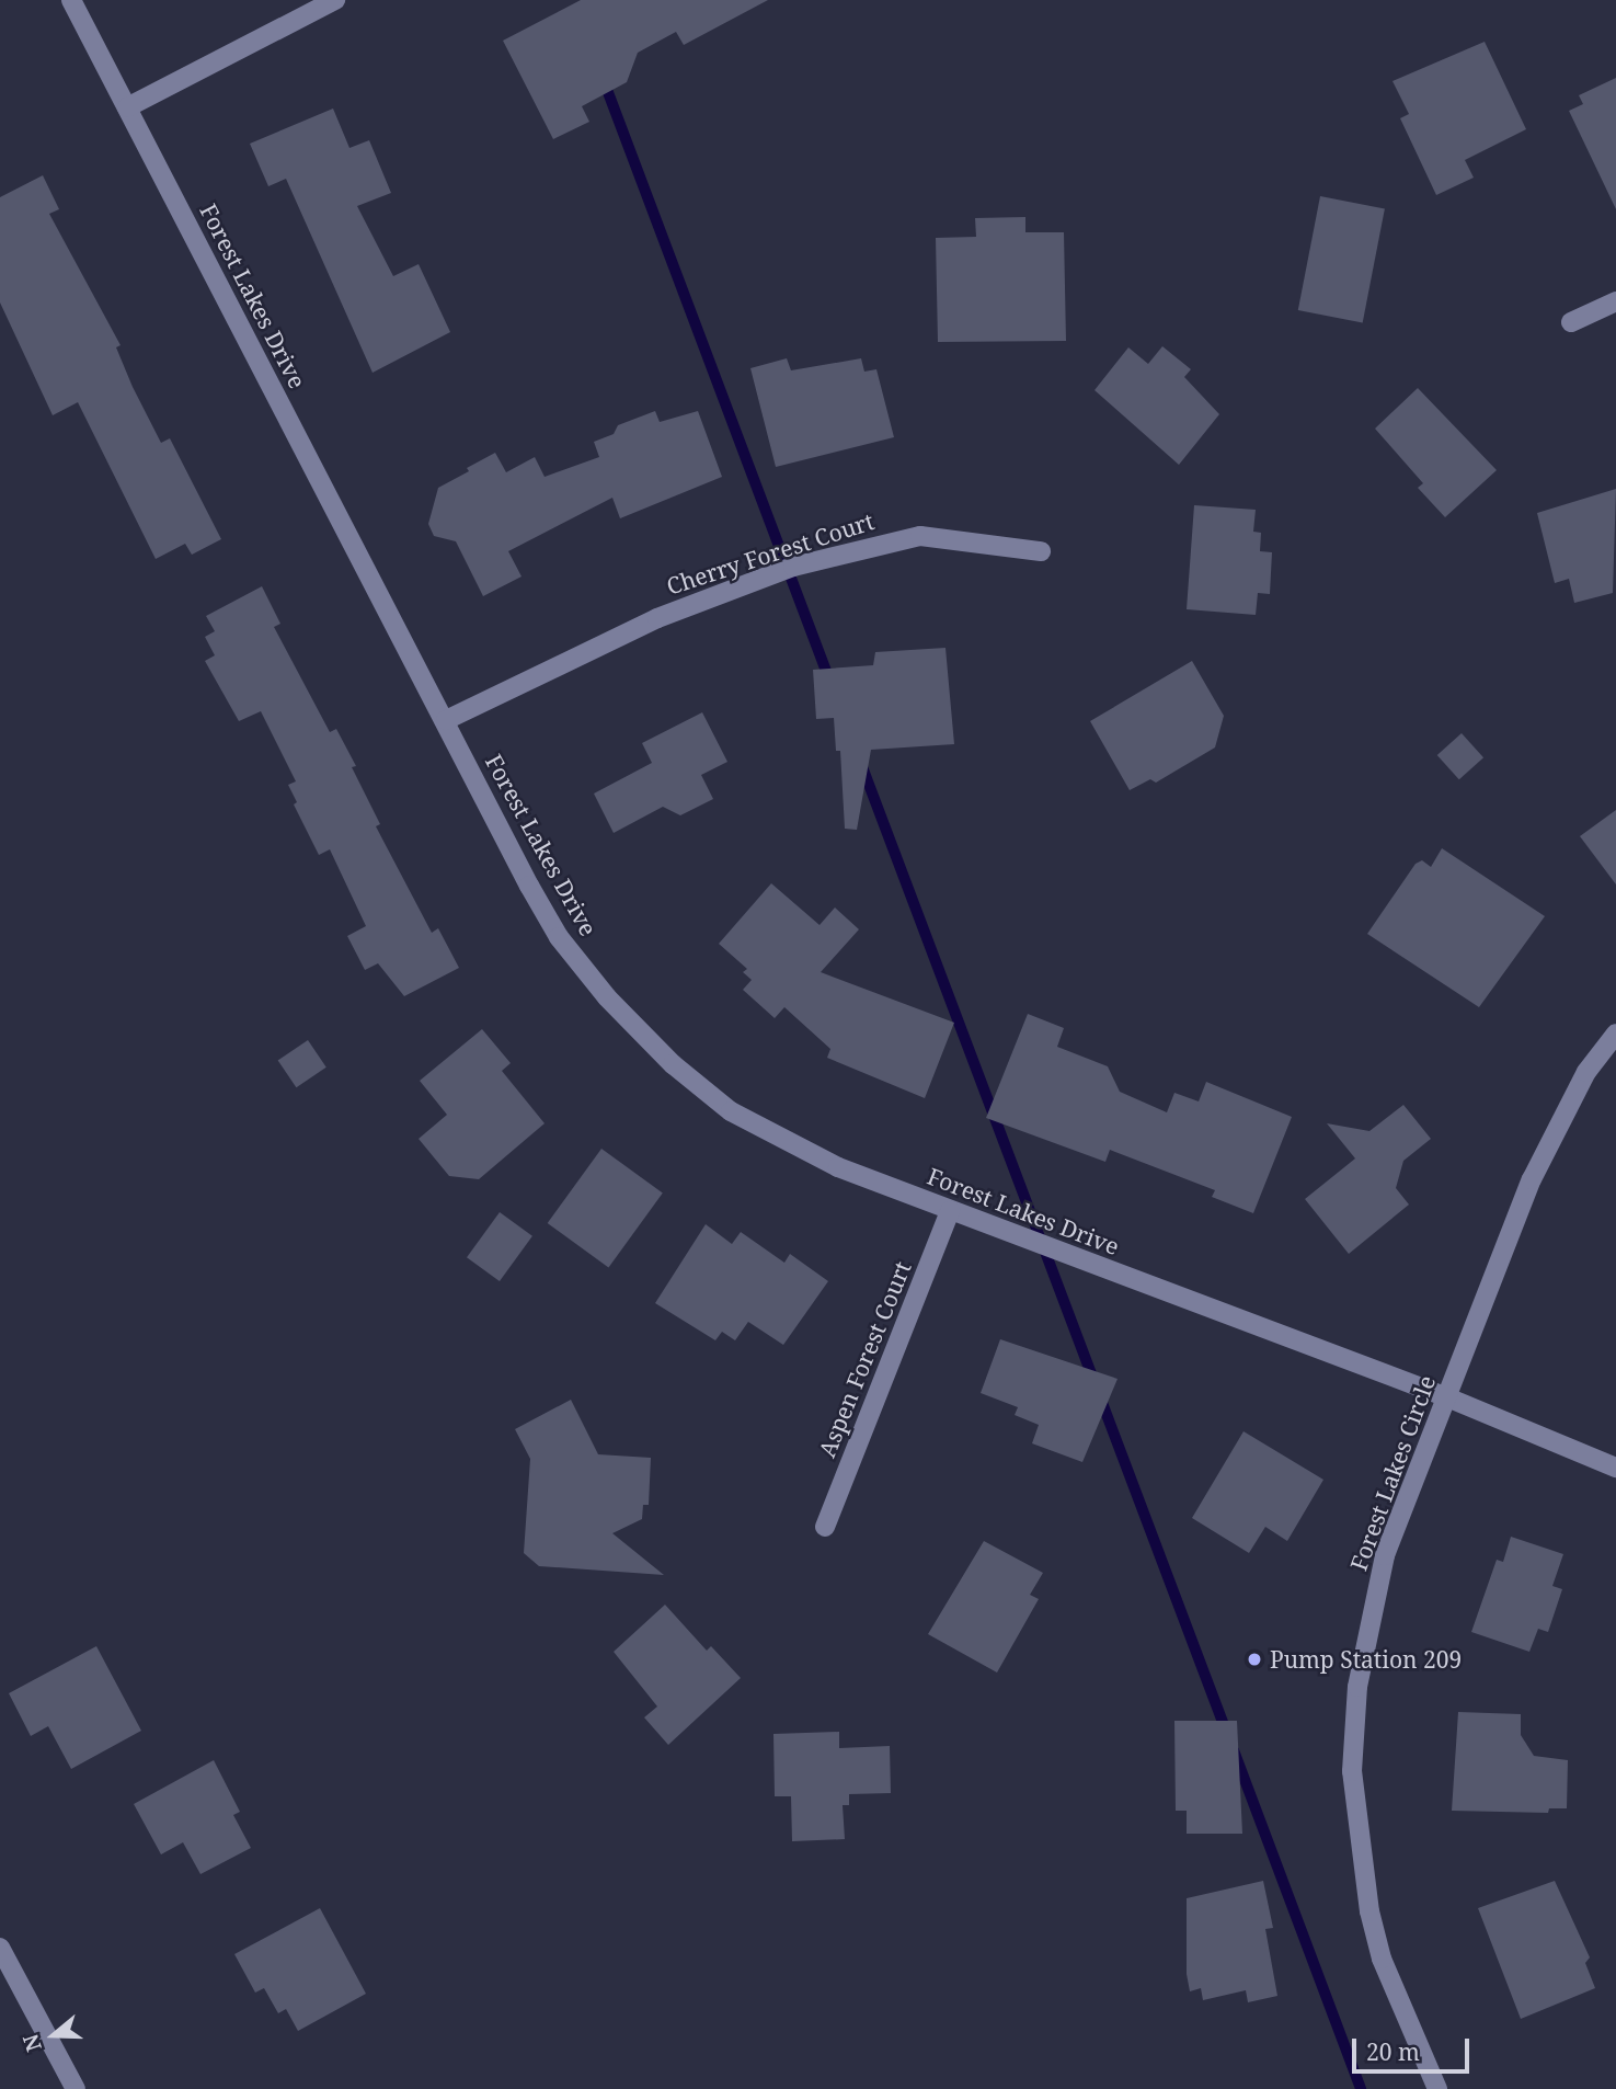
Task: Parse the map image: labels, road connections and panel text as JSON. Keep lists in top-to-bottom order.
{
  "streets": {
    "street": [
      "Forest Lakes Drive",
      "Cherry Forest Court",
      "Aspen Forest Court",
      "Forest Lakes Circle"
    ]
  },
  "crossings": [
    ["Forest Lakes Drive", "Cherry Forest Court"],
    ["Forest Lakes Drive", "Aspen Forest Court"],
    ["Forest Lakes Drive", "Forest Lakes Circle"]
  ],
  "places": ["Pump Station 209"],
  "scale_bar": "20 m",
  "north": "left"
}
